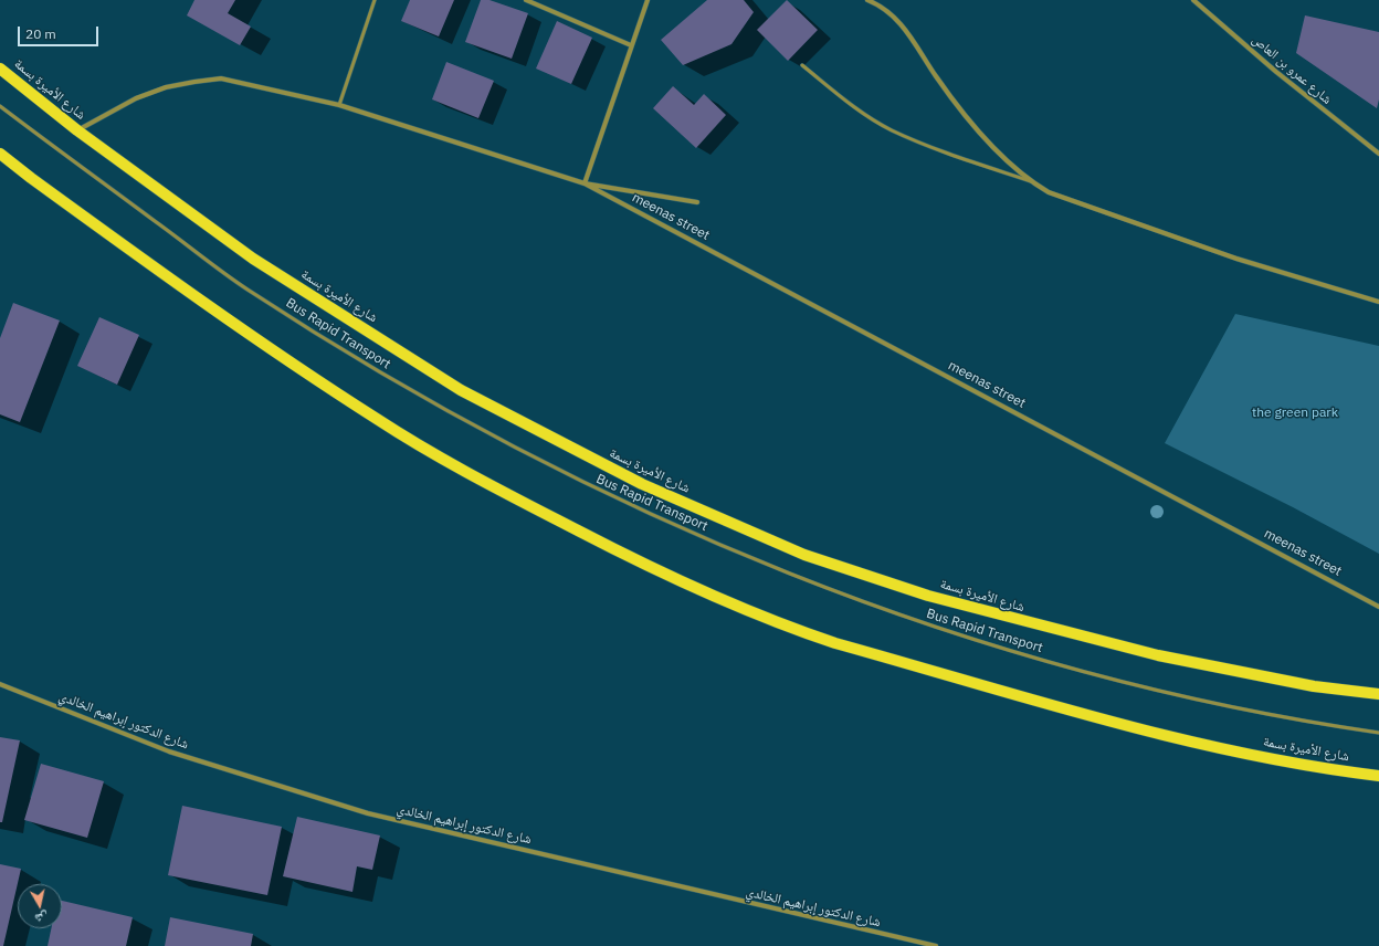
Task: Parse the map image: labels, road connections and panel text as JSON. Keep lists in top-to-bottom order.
{
  "streets": {
    "main road": ["شارع الأميرة بسمة"],
    "street": ["شارع عمرو بن العاص", "meenas street", "شارع الدكتور إبراهيم الخالدي"],
    "lane": ["Bus Rapid Transport"]
  },
  "parks": ["the green park"],
  "scale_bar": "20 m",
  "north": "bottom"
}
